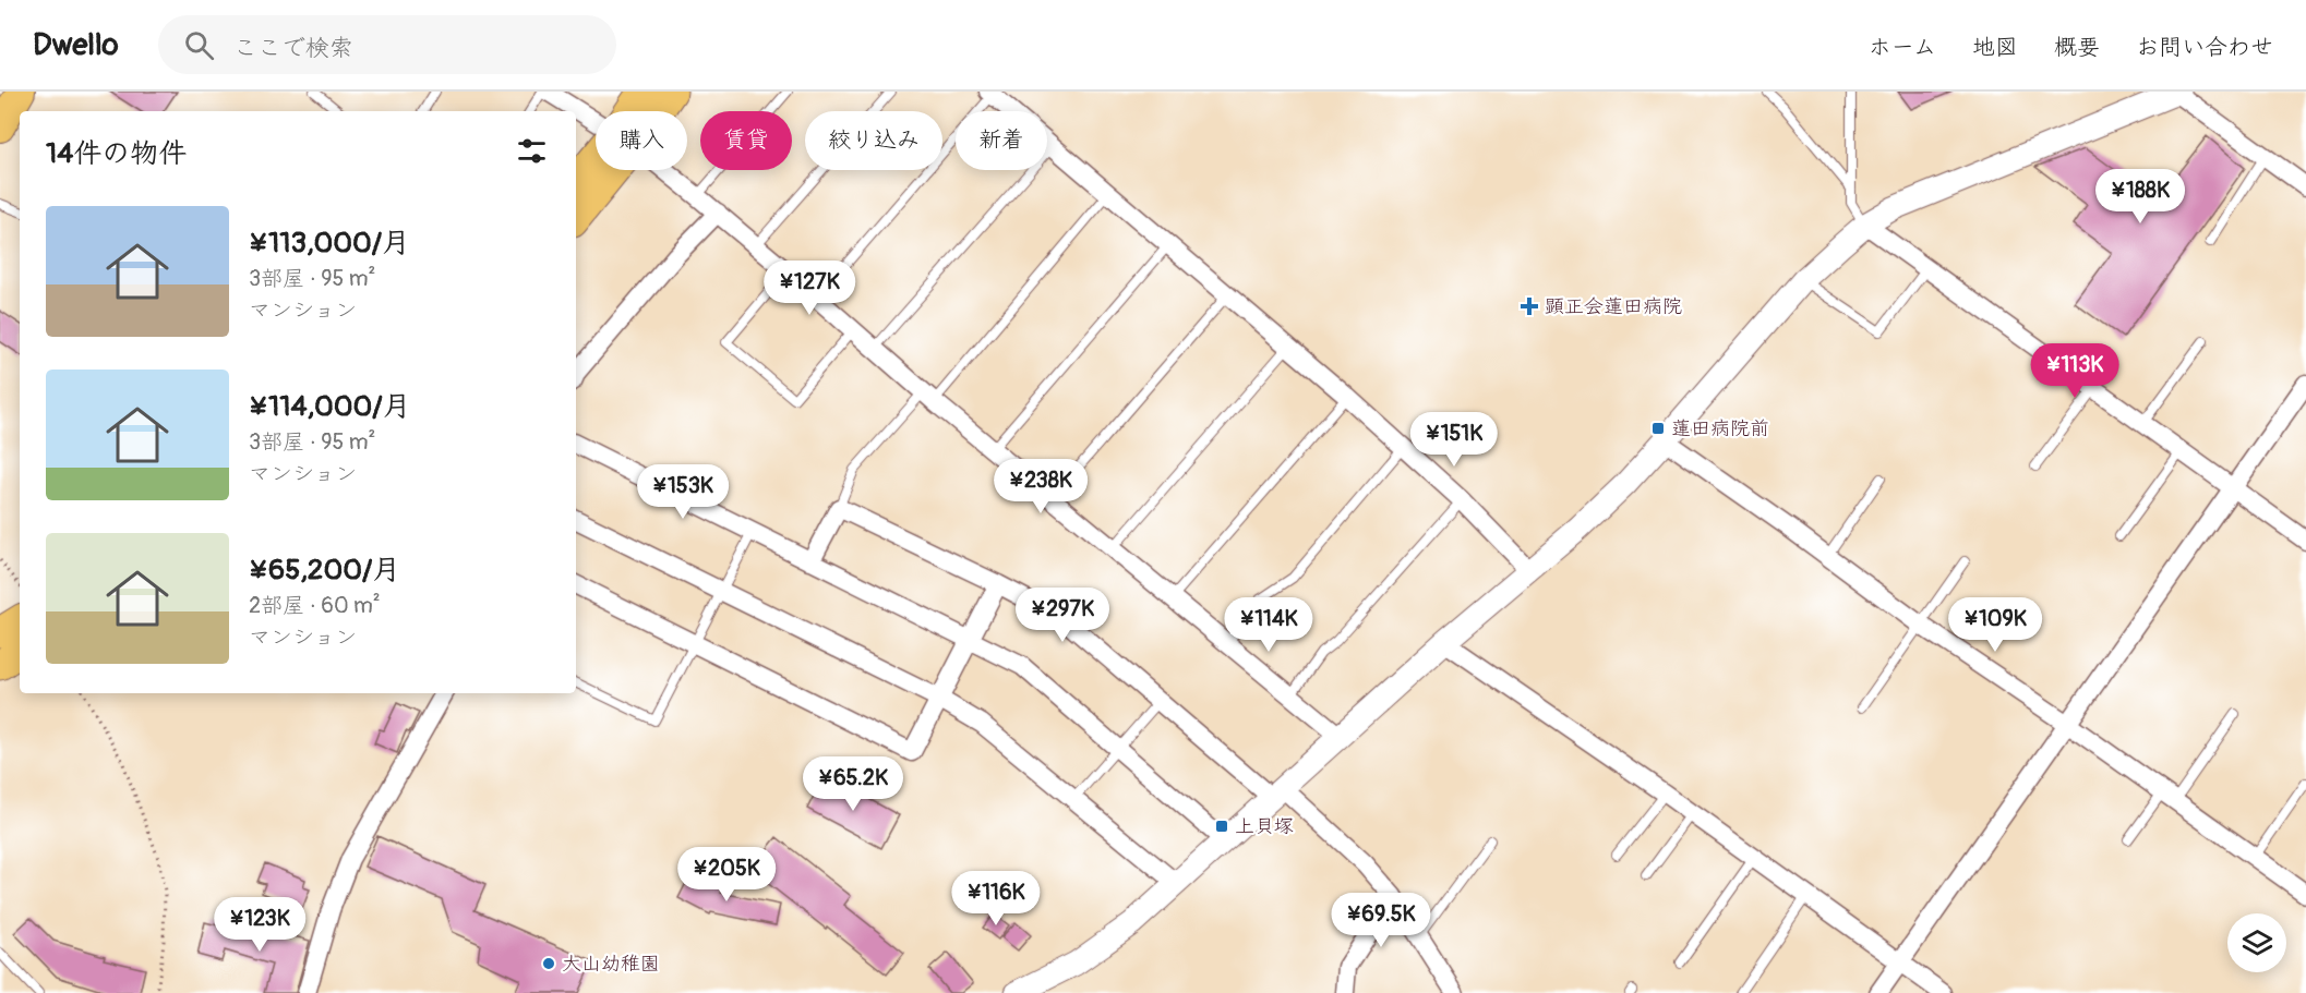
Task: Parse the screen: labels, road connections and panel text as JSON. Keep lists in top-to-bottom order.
{
  "places": {
    "health": ["顕正会蓮田病院"],
    "transit": ["蓮田病院前", "上貝塚"],
    "other": ["大山幼稚園"]
  },
  "page": {
    "header": "Dwello",
    "search": "ここで検索",
    "nav": [
      "ホーム",
      "地図",
      "概要",
      "お問い合わせ"
    ],
    "chip": [
      "購入",
      "賃貸",
      "絞り込み",
      "新着"
    ],
    "heading": "14件の物件",
    "price": [
      "¥188K",
      "¥127K",
      "¥113K",
      "¥151K",
      "¥238K",
      "¥153K",
      "¥297K",
      "¥114K",
      "¥109K",
      "¥65.2K",
      "¥205K",
      "¥116K",
      "¥69.5K",
      "¥123K"
    ],
    "list": [
      {
        "name": "¥113,000/月",
        "note": "3部屋 · 95 m² · マンション"
      },
      {
        "name": "¥114,000/月",
        "note": "3部屋 · 95 m² · マンション"
      },
      {
        "name": "¥65,200/月",
        "note": "2部屋 · 60 m² · マンション"
      }
    ]
  }
}
